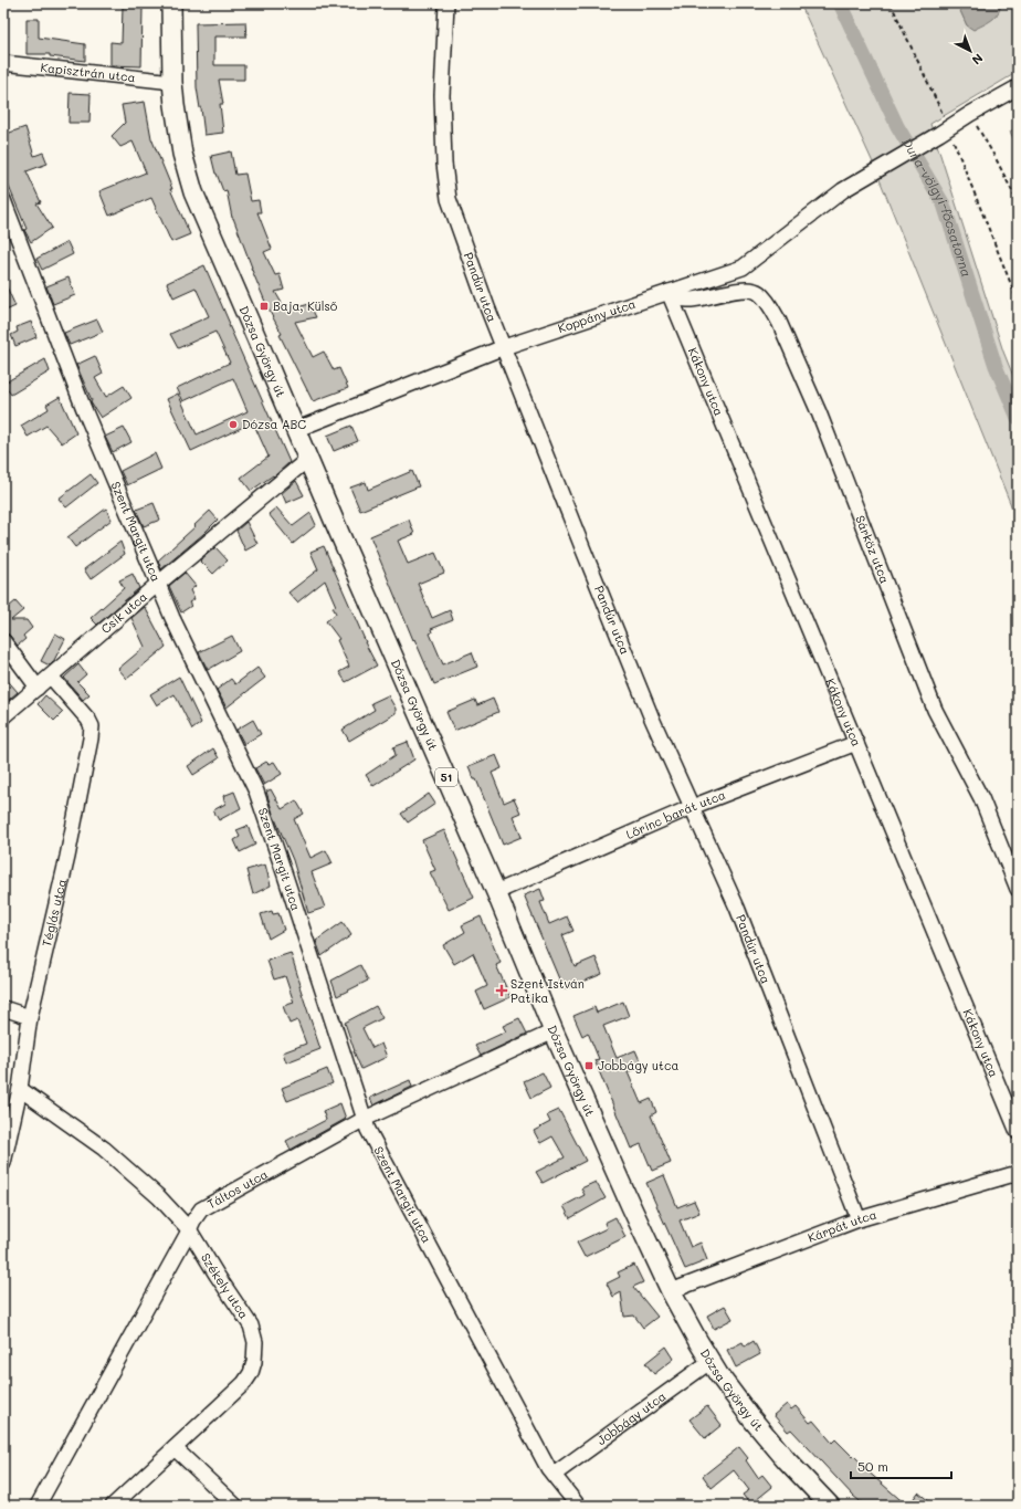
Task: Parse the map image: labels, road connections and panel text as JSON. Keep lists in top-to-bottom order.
{
  "streets": {
    "main road": ["Dózsa György út", "51"],
    "street": [
      "Kapisztrán utca",
      "Pandúr utca",
      "Koppány utca",
      "Kákony utca",
      "Szent Margit utca",
      "Sárköz utca",
      "Csík utca",
      "Lőrinc barát utca",
      "Téglás utca",
      "Táltos utca",
      "Kárpát utca",
      "Székely utca",
      "Jobbágy utca"
    ]
  },
  "crossings": [
    ["Kapisztrán utca", "Dózsa György út"],
    ["Pandúr utca", "Koppány utca"],
    ["Pandúr utca", "Lőrinc barát utca"],
    ["Pandúr utca", "Kárpát utca"],
    ["Koppány utca", "Dózsa György út"],
    ["Koppány utca", "Kákony utca"],
    ["Koppány utca", "Sárköz utca"],
    ["Dózsa György út", "Csík utca"],
    ["Dózsa György út", "Lőrinc barát utca"],
    ["Dózsa György út", "Táltos utca"],
    ["Dózsa György út", "Kárpát utca"],
    ["Dózsa György út", "Jobbágy utca"],
    ["Kákony utca", "Sárköz utca"],
    ["Kákony utca", "Lőrinc barát utca"],
    ["Szent Margit utca", "Csík utca"],
    ["Szent Margit utca", "Táltos utca"],
    ["Szent Margit utca", "Jobbágy utca"],
    ["Csík utca", "Téglás utca"],
    ["Téglás utca", "Székely utca"],
    ["Táltos utca", "Székely utca"]
  ],
  "water": ["Duna-völgyi-főcsatorna"],
  "places": {
    "transit": ["Baja, Külső", "Jobbágy utca"],
    "other": ["Dózsa ABC"],
    "health": ["Szent István Patika"]
  },
  "scale_bar": "50 m",
  "north": "bottom right"
}
